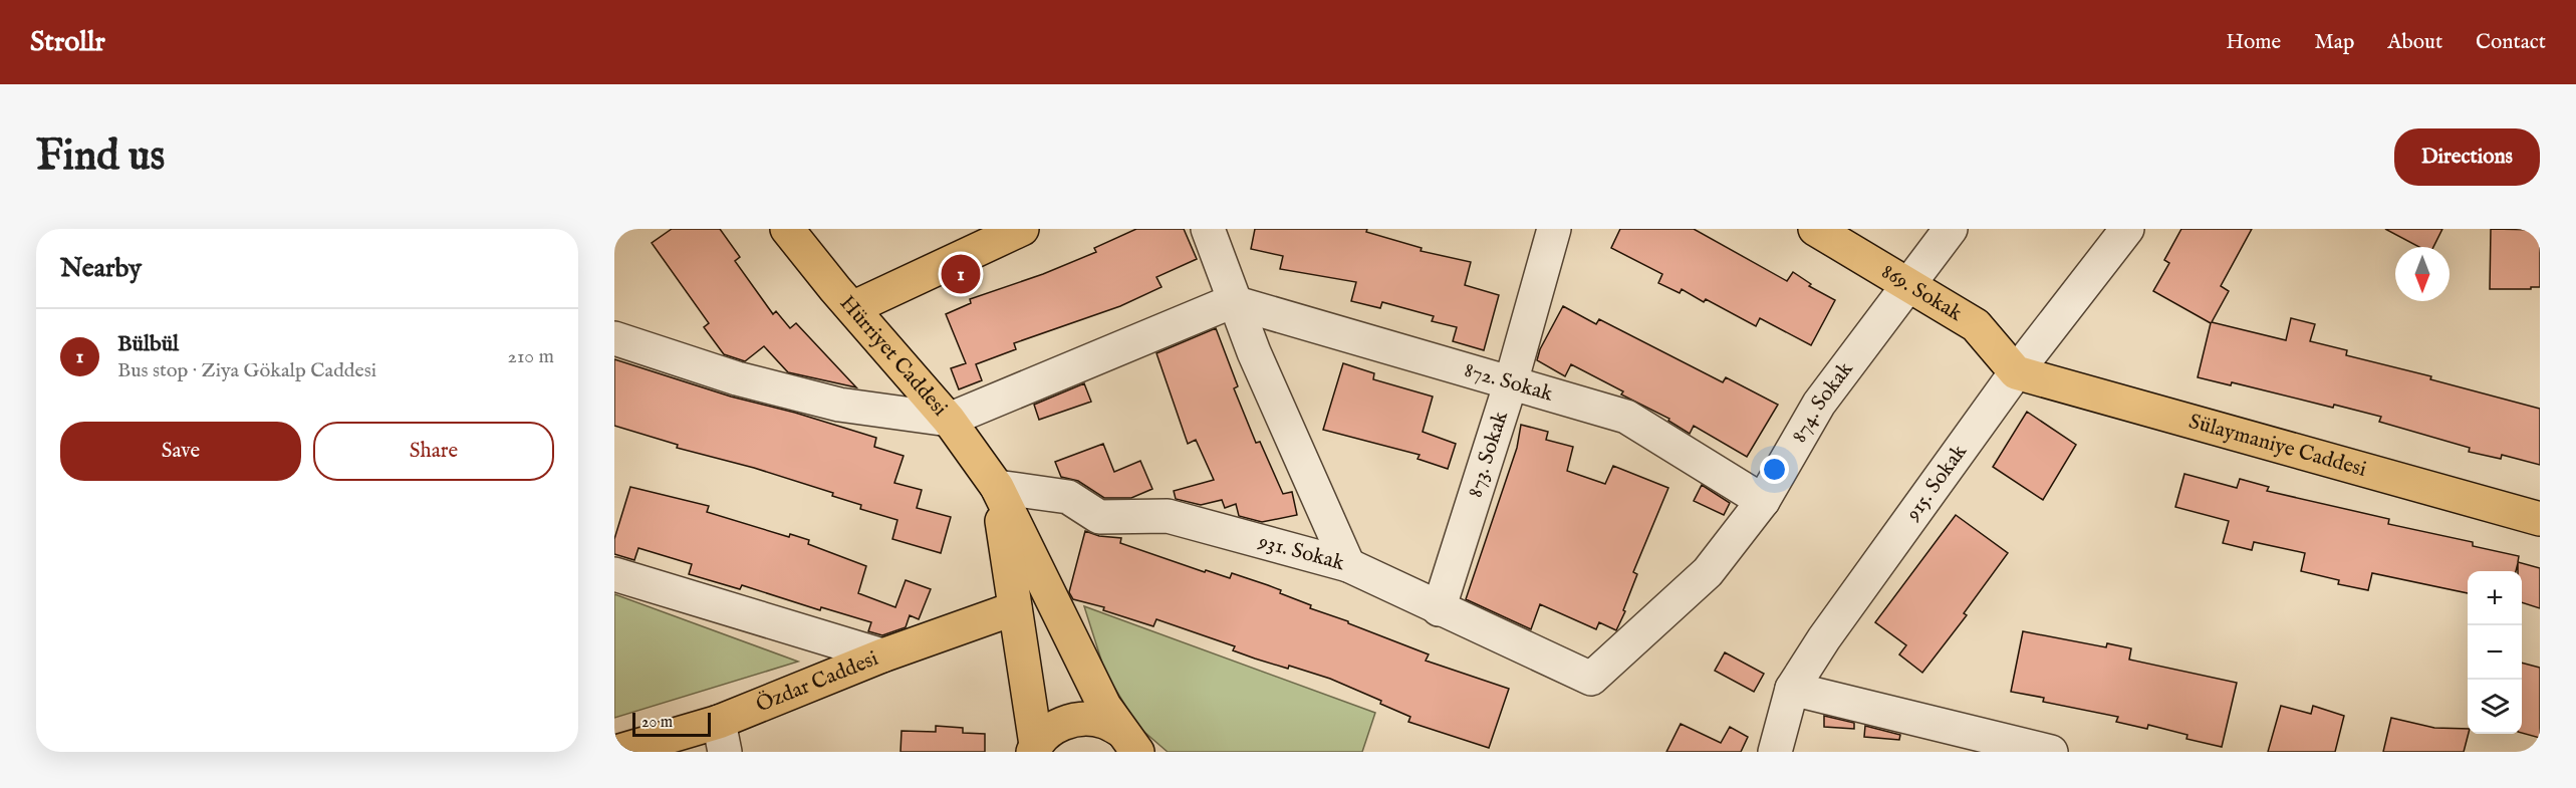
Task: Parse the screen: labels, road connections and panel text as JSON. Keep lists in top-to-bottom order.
{
  "streets": {
    "main road": [
      "869. Sokak",
      "Hürriyet Caddesi",
      "Sülaymaniye Caddesi",
      "Özdar Caddesi"
    ],
    "street": [
      "872. Sokak",
      "874. Sokak",
      "873. Sokak",
      "915. Sokak",
      "931. Sokak"
    ]
  },
  "crossings": [
    ["869. Sokak", "874. Sokak"],
    ["869. Sokak", "Sülaymaniye Caddesi"],
    ["869. Sokak", "915. Sokak"],
    ["Hürriyet Caddesi", "931. Sokak"],
    ["Hürriyet Caddesi", "Özdar Caddesi"],
    ["872. Sokak", "874. Sokak"],
    ["872. Sokak", "873. Sokak"],
    ["874. Sokak", "931. Sokak"],
    ["Sülaymaniye Caddesi", "915. Sokak"],
    ["873. Sokak", "931. Sokak"]
  ],
  "scale_bar": "20 m",
  "north": "bottom",
  "page": {
    "header": "Strollr",
    "nav": [
      "Home",
      "Map",
      "About",
      "Contact"
    ],
    "buttons": [
      "Directions",
      ["Save", "Share"]
    ],
    "title": "Find us",
    "heading": "Nearby",
    "pins": "1",
    "list": [
      {
        "mark": "1",
        "name": "Bülbül",
        "note": "Bus stop · Ziya Gökalp Caddesi",
        "value": "210 m"
      }
    ],
    "map_buttons": ["+", "−"],
    "scale": "20 m"
  }
}
